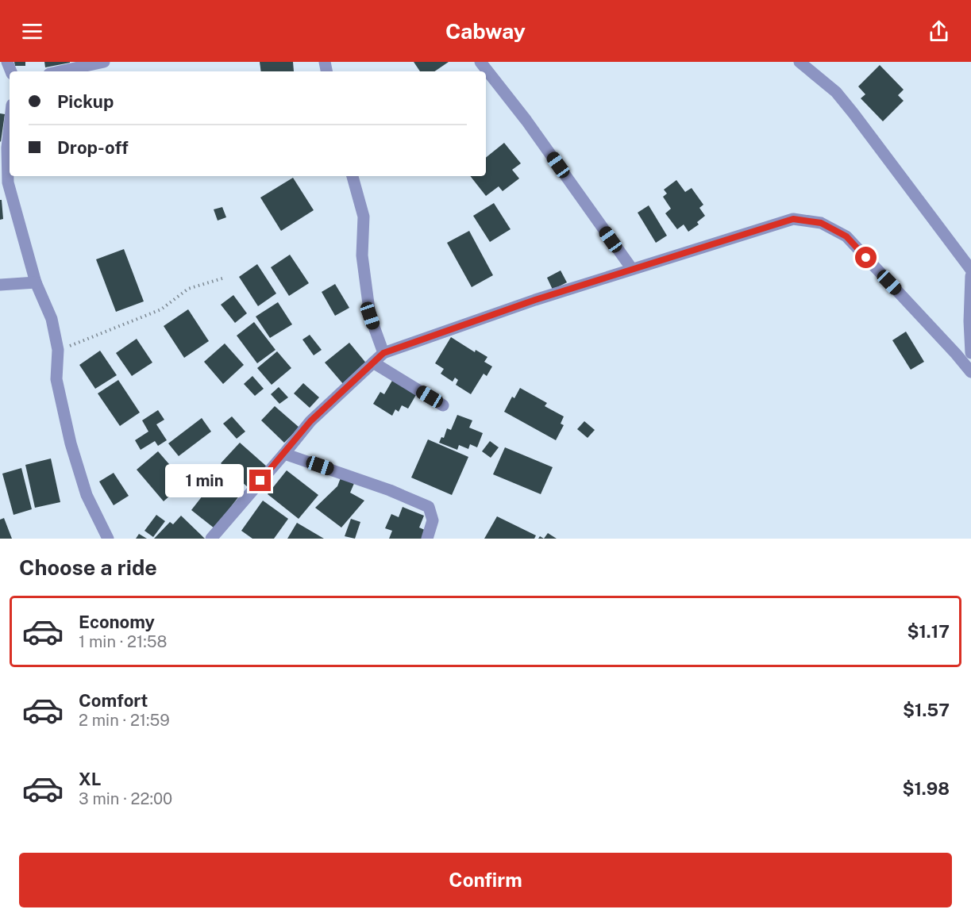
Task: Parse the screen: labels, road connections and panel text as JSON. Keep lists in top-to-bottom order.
{
  "page": {
    "header": "Cabway",
    "banner": ["Pickup", "Drop-off"],
    "bubble": "1 min",
    "heading": "Choose a ride",
    "list": [
      {
        "name": "Economy",
        "note": "1 min · 21:58",
        "value": "$1.17"
      },
      {
        "name": "Comfort",
        "note": "2 min · 21:59",
        "value": "$1.57"
      },
      {
        "name": "XL",
        "note": "3 min · 22:00",
        "value": "$1.98"
      }
    ],
    "buttons": "Confirm"
  }
}
